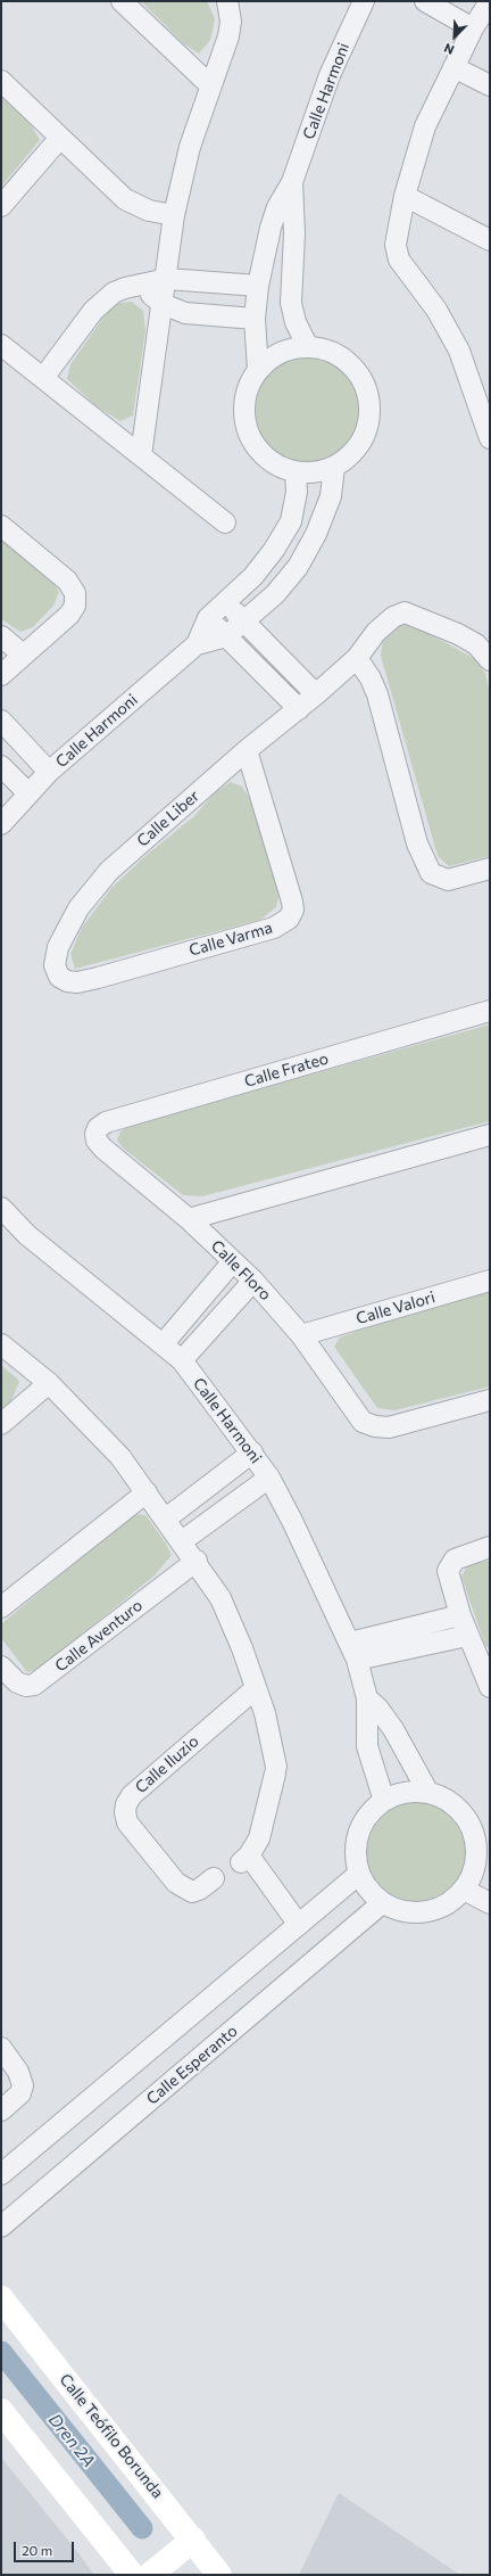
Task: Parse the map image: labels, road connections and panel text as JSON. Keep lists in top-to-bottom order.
{
  "streets": {
    "main road": ["Calle Teófilo Borunda"],
    "street": [
      "Calle Harmoni",
      "Calle Liber",
      "Calle Varma",
      "Calle Frateo",
      "Calle Floro",
      "Calle Valori",
      "Calle Aventuro",
      "Calle Iluzio",
      "Calle Esperanto"
    ]
  },
  "crossings": [
    ["Calle Harmoni", "Calle Esperanto"],
    ["Calle Liber", "Calle Varma"],
    ["Calle Frateo", "Calle Floro"],
    ["Calle Floro", "Calle Valori"]
  ],
  "water": ["Dren 2A"],
  "scale_bar": "20 m",
  "north": "bottom left"
}
